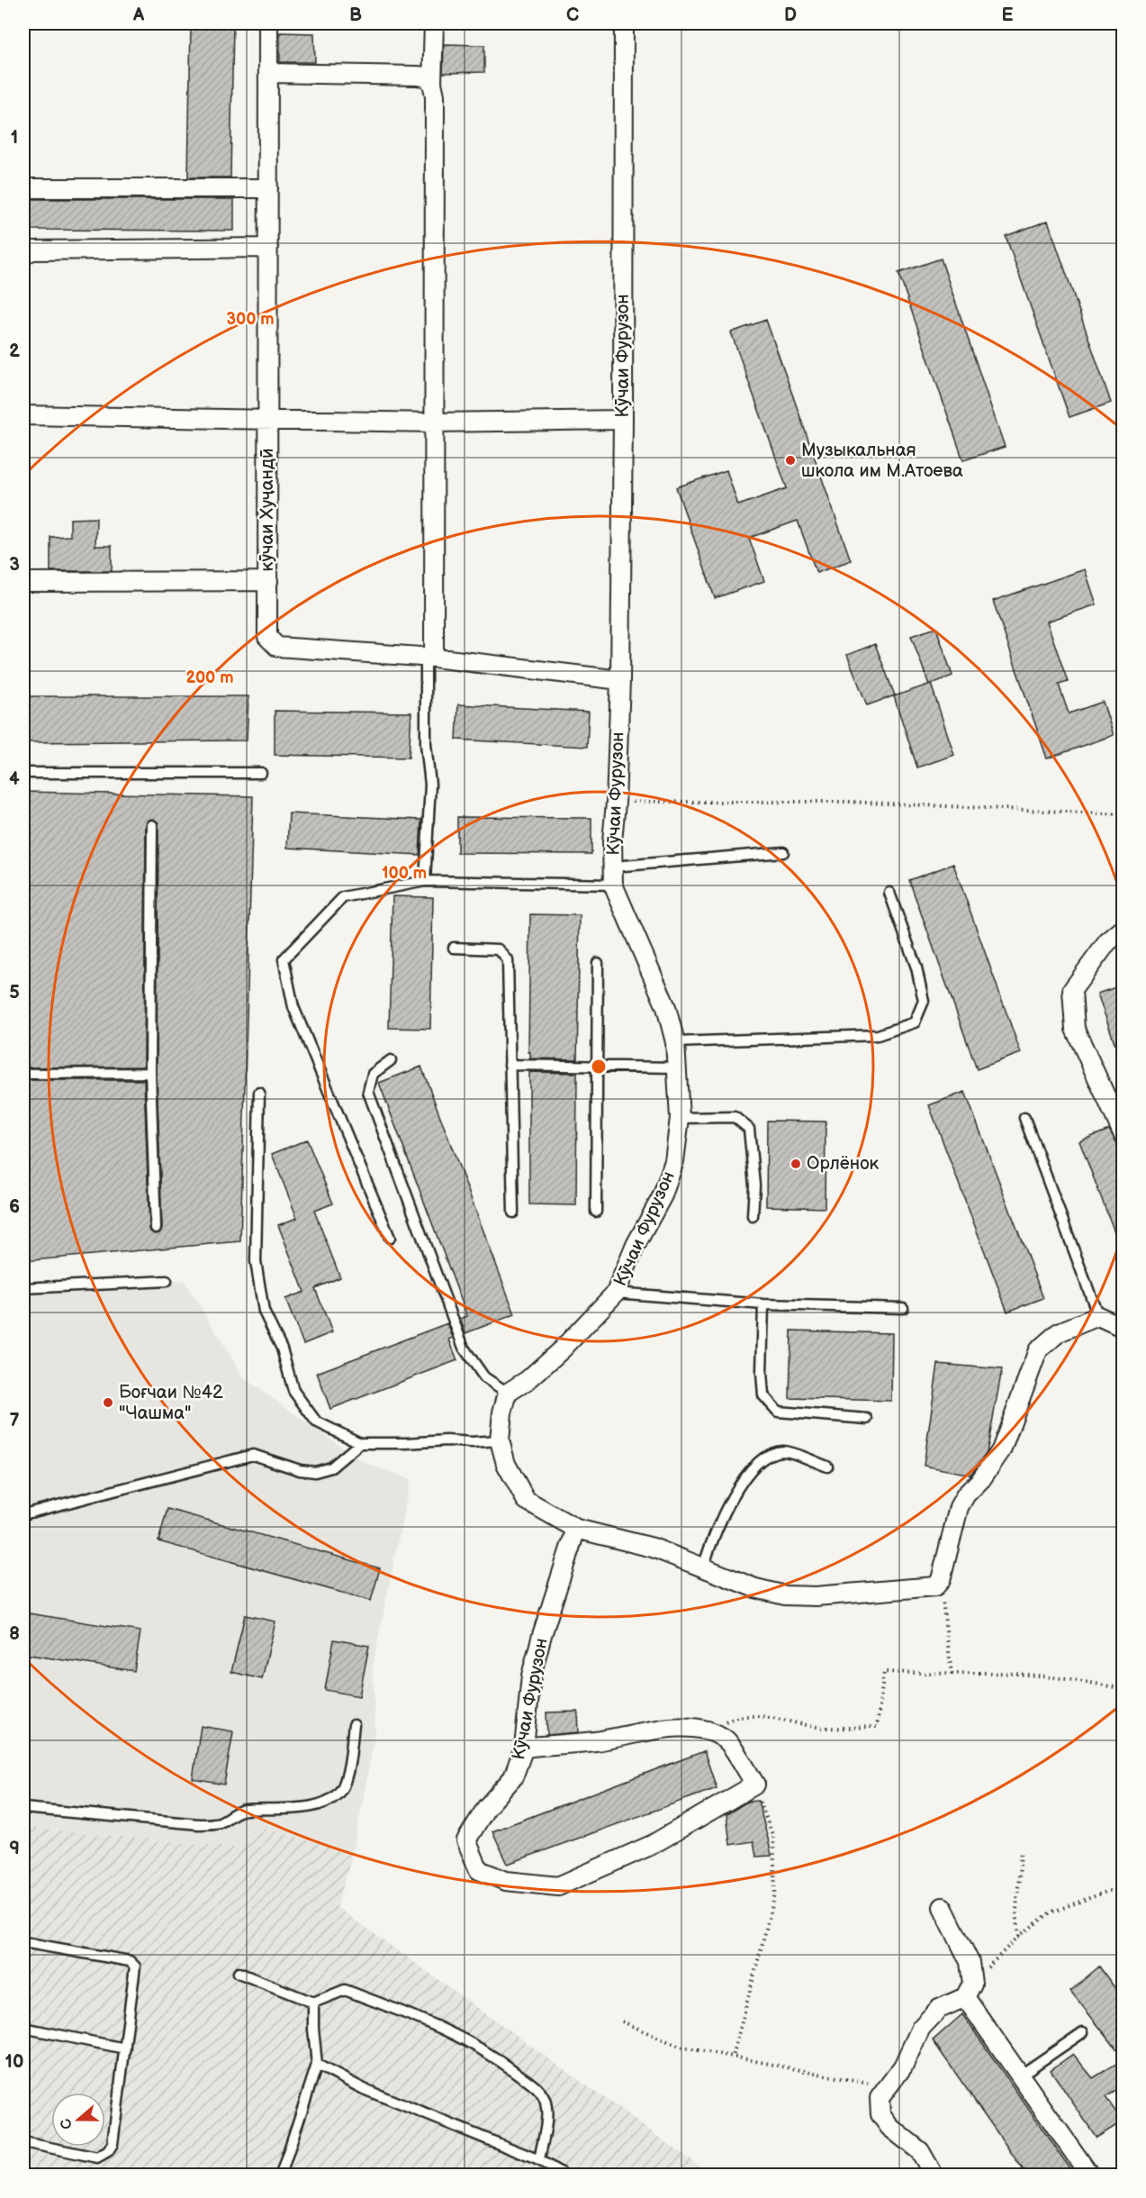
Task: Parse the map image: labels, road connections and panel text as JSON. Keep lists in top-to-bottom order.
{
  "streets": {
    "street": ["Кӯчаи Фурузон", "кӯчаи Хуҷандӣ"]
  },
  "crossings": [
    ["Кӯчаи Фурузон", "кӯчаи Хуҷандӣ"]
  ],
  "places": ["Музыкальная школа им М.Атоева", "Орлёнок", "Боғчаи №42 \"Чашма\""],
  "north": "left",
  "grid": {
    "columns": [
      "A",
      "B",
      "C",
      "D",
      "E"
    ],
    "rows": [
      "1",
      "2",
      "3",
      "4",
      "5",
      "6",
      "7",
      "8",
      "9",
      "10"
    ]
  },
  "rings": ["300 m", "200 m", "100 m"]
}
